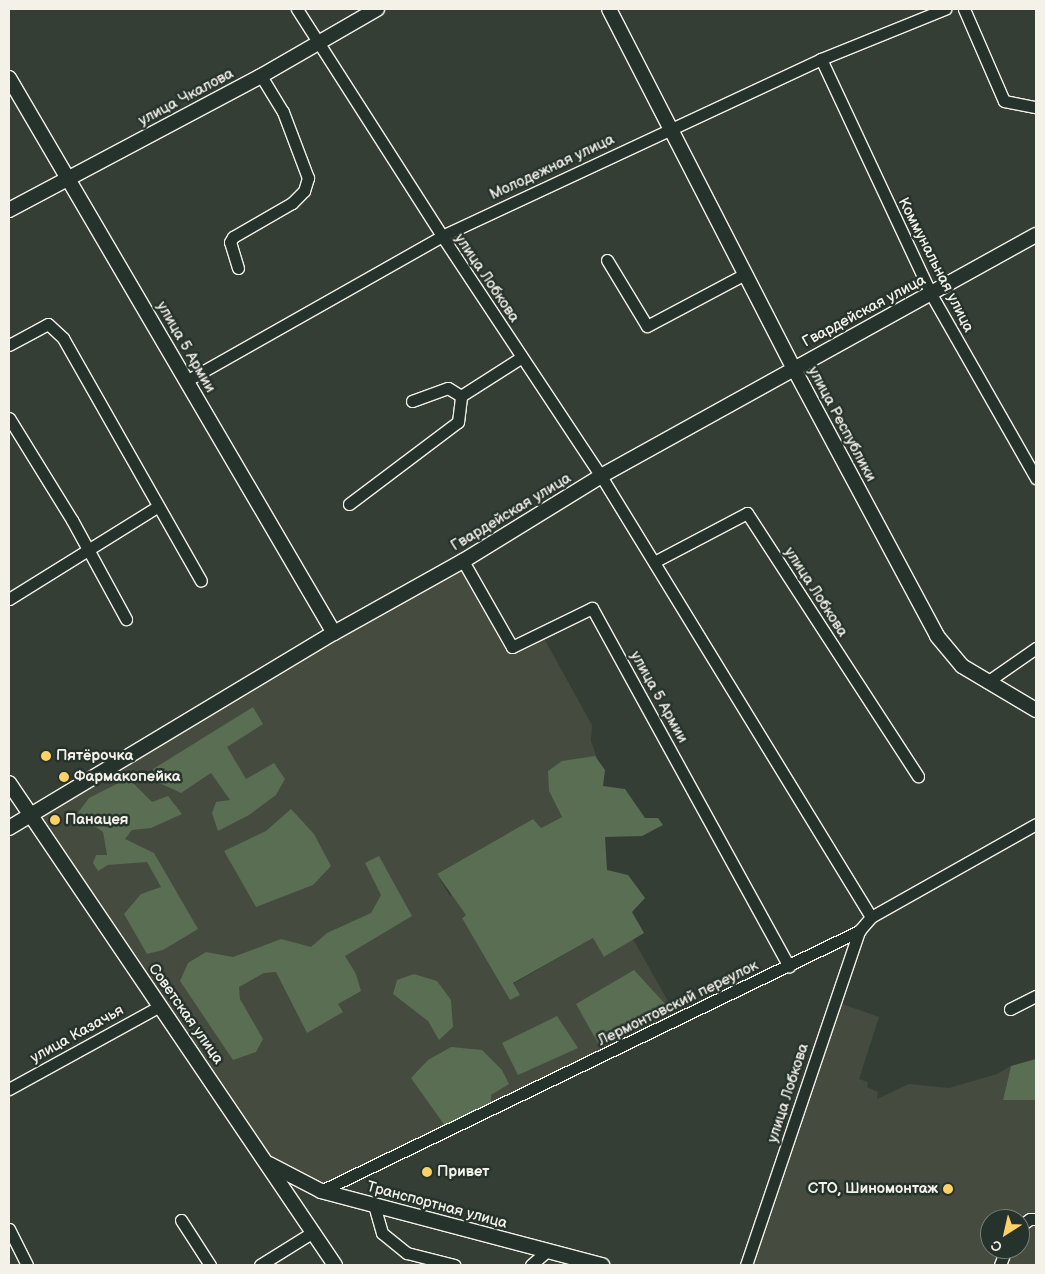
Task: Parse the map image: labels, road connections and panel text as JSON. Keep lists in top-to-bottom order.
{
  "streets": {
    "main road": [
      "улица Чкалова",
      "Гвардейская улица",
      "улица 5 Армии",
      "улица Республики",
      "Советская улица",
      "Транспортная улица"
    ],
    "street": [
      "Молодежная улица",
      "Коммунальная улица",
      "улица Лобкова",
      "Лермонтовский переулок",
      "улица Казачья"
    ]
  },
  "crossings": [
    ["улица Чкалова", "улица Лобкова"],
    ["улица Чкалова", "улица 5 Армии"],
    ["Молодежная улица", "Коммунальная улица"],
    ["Молодежная улица", "улица Лобкова"],
    ["Молодежная улица", "улица 5 Армии"],
    ["Молодежная улица", "улица Республики"],
    ["Коммунальная улица", "Гвардейская улица"],
    ["улица Лобкова", "Гвардейская улица"],
    ["улица Лобкова", "Лермонтовский переулок"],
    ["Гвардейская улица", "улица 5 Армии"],
    ["Гвардейская улица", "улица Республики"],
    ["Гвардейская улица", "Советская улица"],
    ["улица 5 Армии", "Лермонтовский переулок"],
    ["Лермонтовский переулок", "Транспортная улица"],
    ["Советская улица", "улица Казачья"],
    ["Советская улица", "Транспортная улица"]
  ],
  "places": [
    "Пятёрочка",
    "Фармакопейка",
    "Панацея",
    "Привет",
    "СТО, Шиномонтаж"
  ],
  "north": "bottom left"
}
